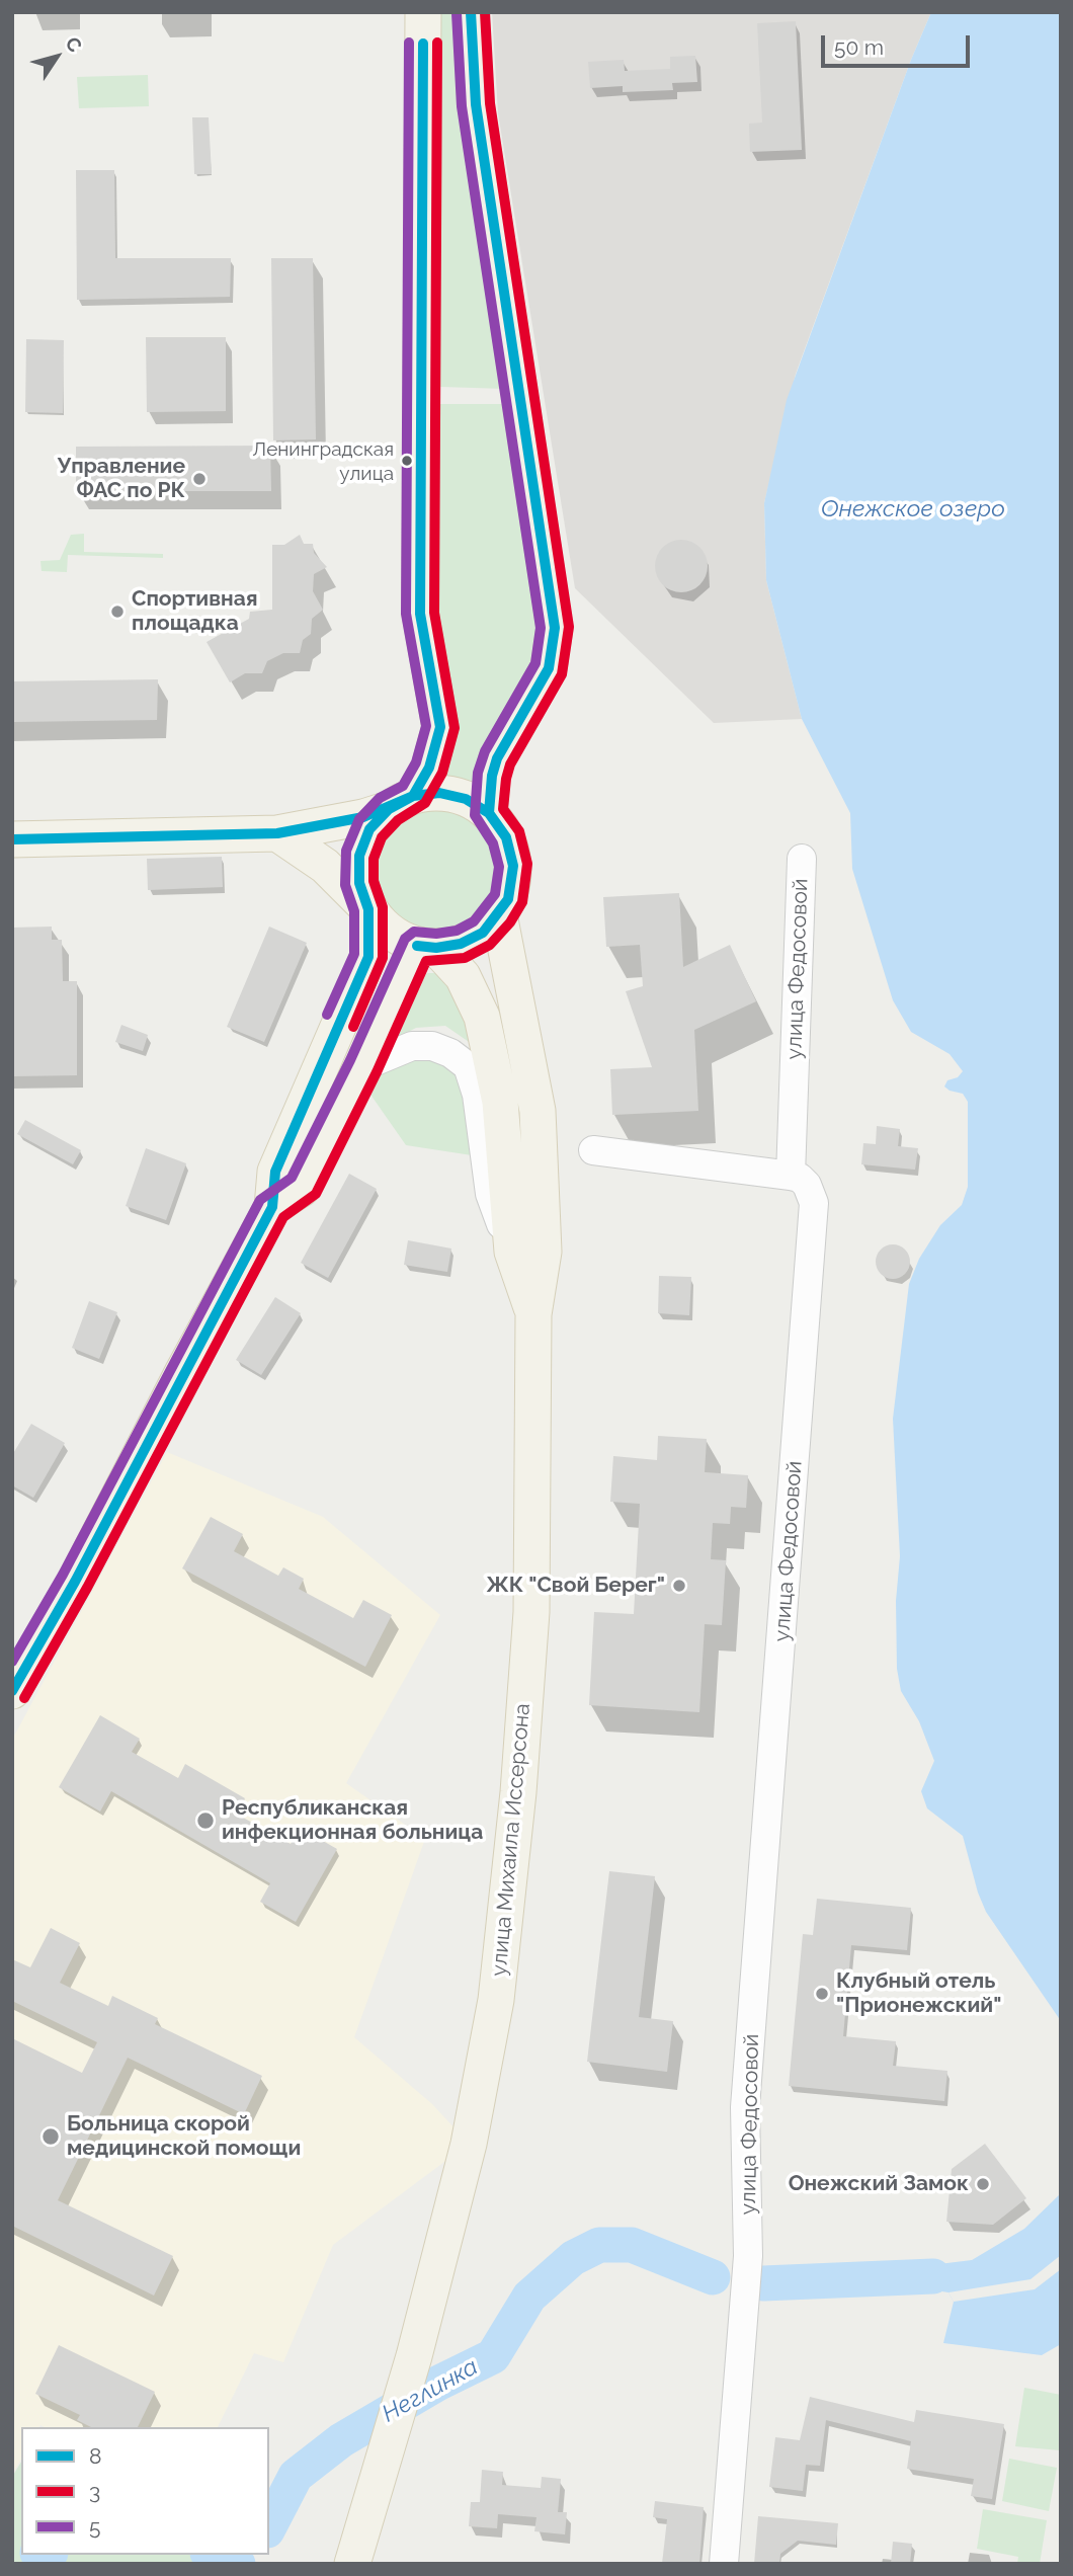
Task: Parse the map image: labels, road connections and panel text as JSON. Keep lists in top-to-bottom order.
{
  "streets": {
    "main road": ["улица Михаила Иссерсона"],
    "street": ["улица Федосовой"]
  },
  "water": ["Онежское озеро", "Неглинка"],
  "places": [
    "Ленинградская улица",
    "Управление ФАС по РК",
    "Спортивная площадка",
    "ЖК \"Свой Берег\"",
    "Республиканская инфекционная больница",
    "Клубный отель \"Прионежский\"",
    "Больница скорой медицинской помощи",
    "Онежский Замок"
  ],
  "lines": ["transit line 8", "transit line 3", "transit line 5"],
  "legend": ["8", "3", "5"],
  "scale_bar": "50 m",
  "north": "top right"
}
